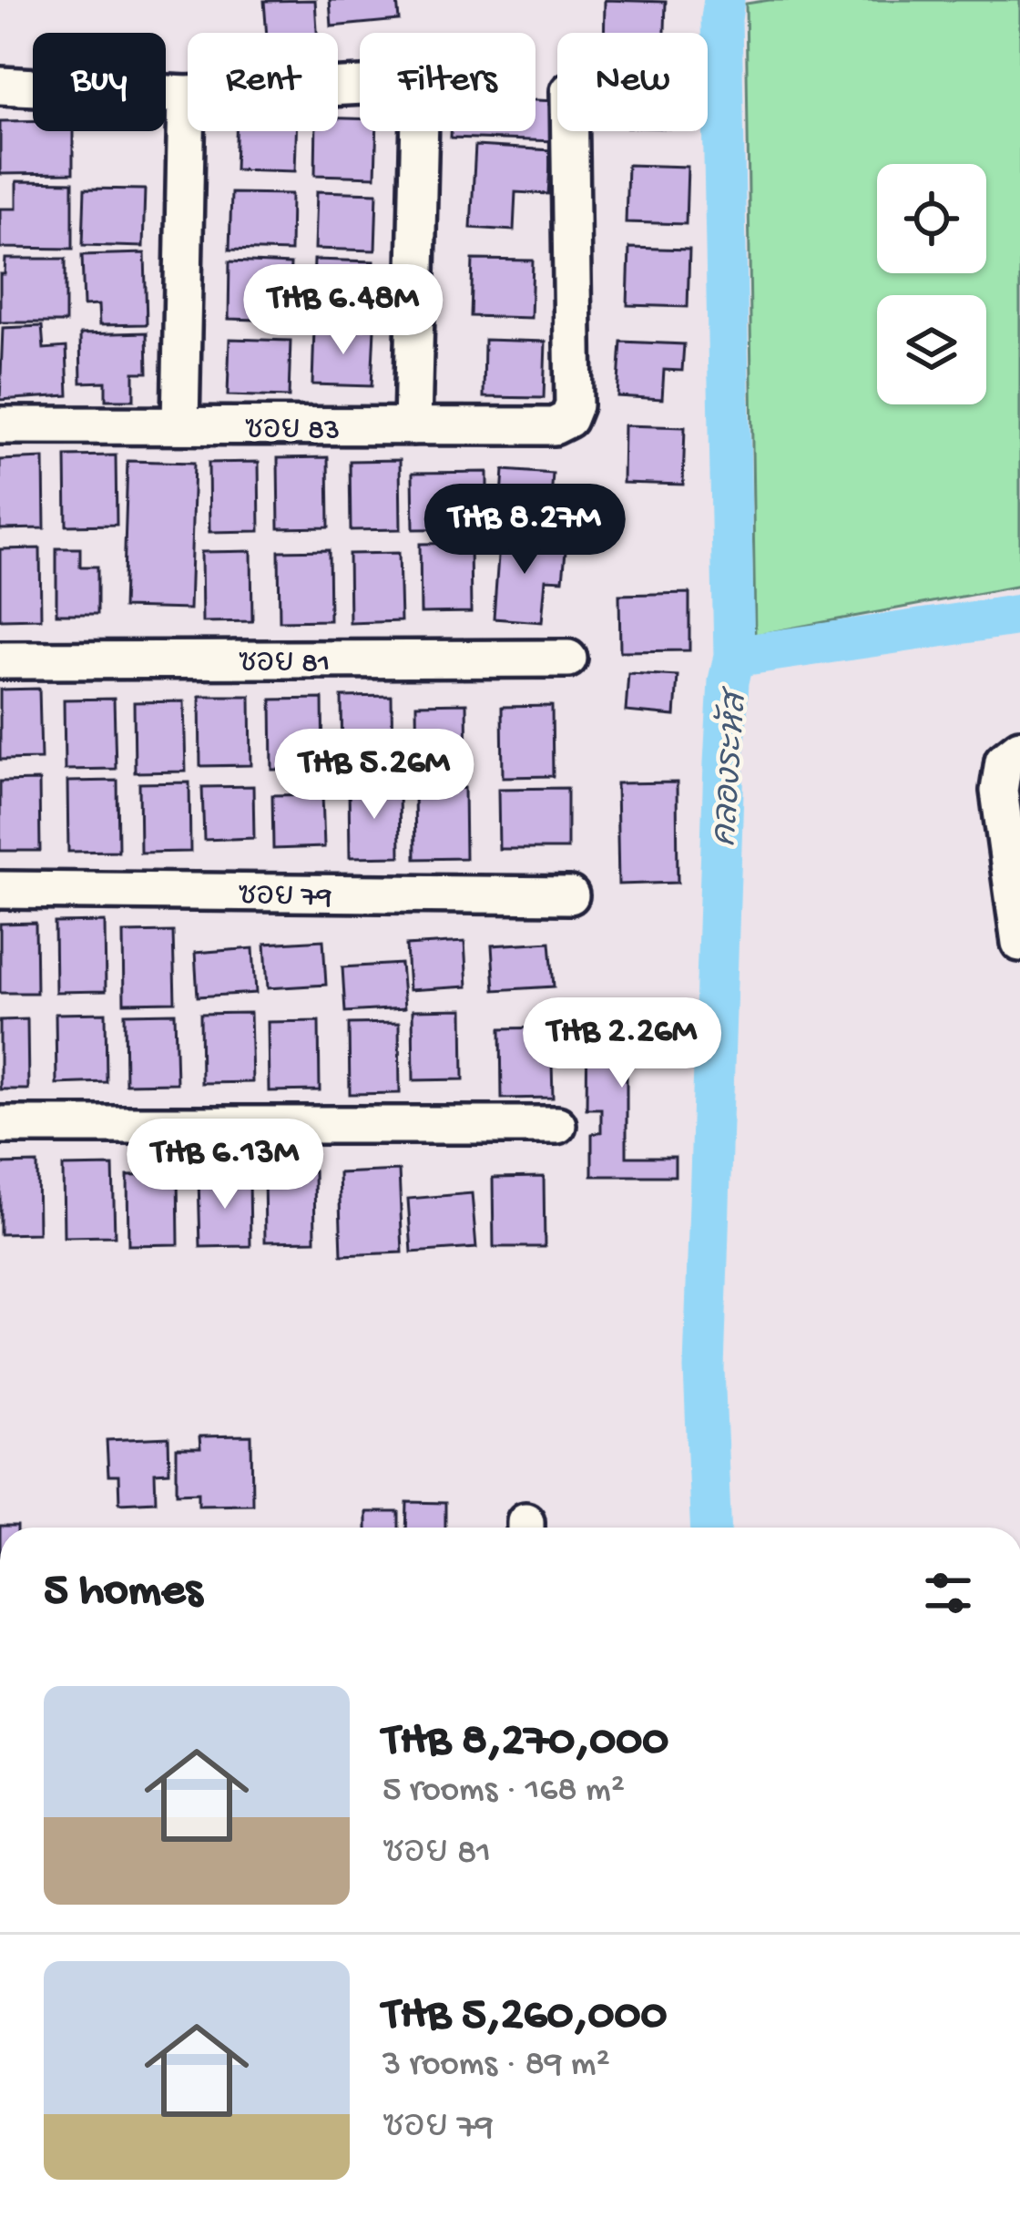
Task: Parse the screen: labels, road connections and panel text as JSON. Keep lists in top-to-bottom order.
{
  "streets": {
    "street": ["ซอย 83", "ซอย 81", "ซอย 79"]
  },
  "water": ["คลองระหัส"],
  "page": {
    "chip": [
      "Buy",
      "Rent",
      "Filters",
      "New"
    ],
    "price": [
      "THB 6.48M",
      "THB 8.27M",
      "THB 5.26M",
      "THB 2.26M",
      "THB 6.13M"
    ],
    "heading": "5 homes",
    "list": [
      {
        "name": "THB 8,270,000",
        "note": "5 rooms · 168 m² · ซอย 81"
      },
      {
        "name": "THB 5,260,000",
        "note": "3 rooms · 89 m² · ซอย 79"
      }
    ]
  }
}
